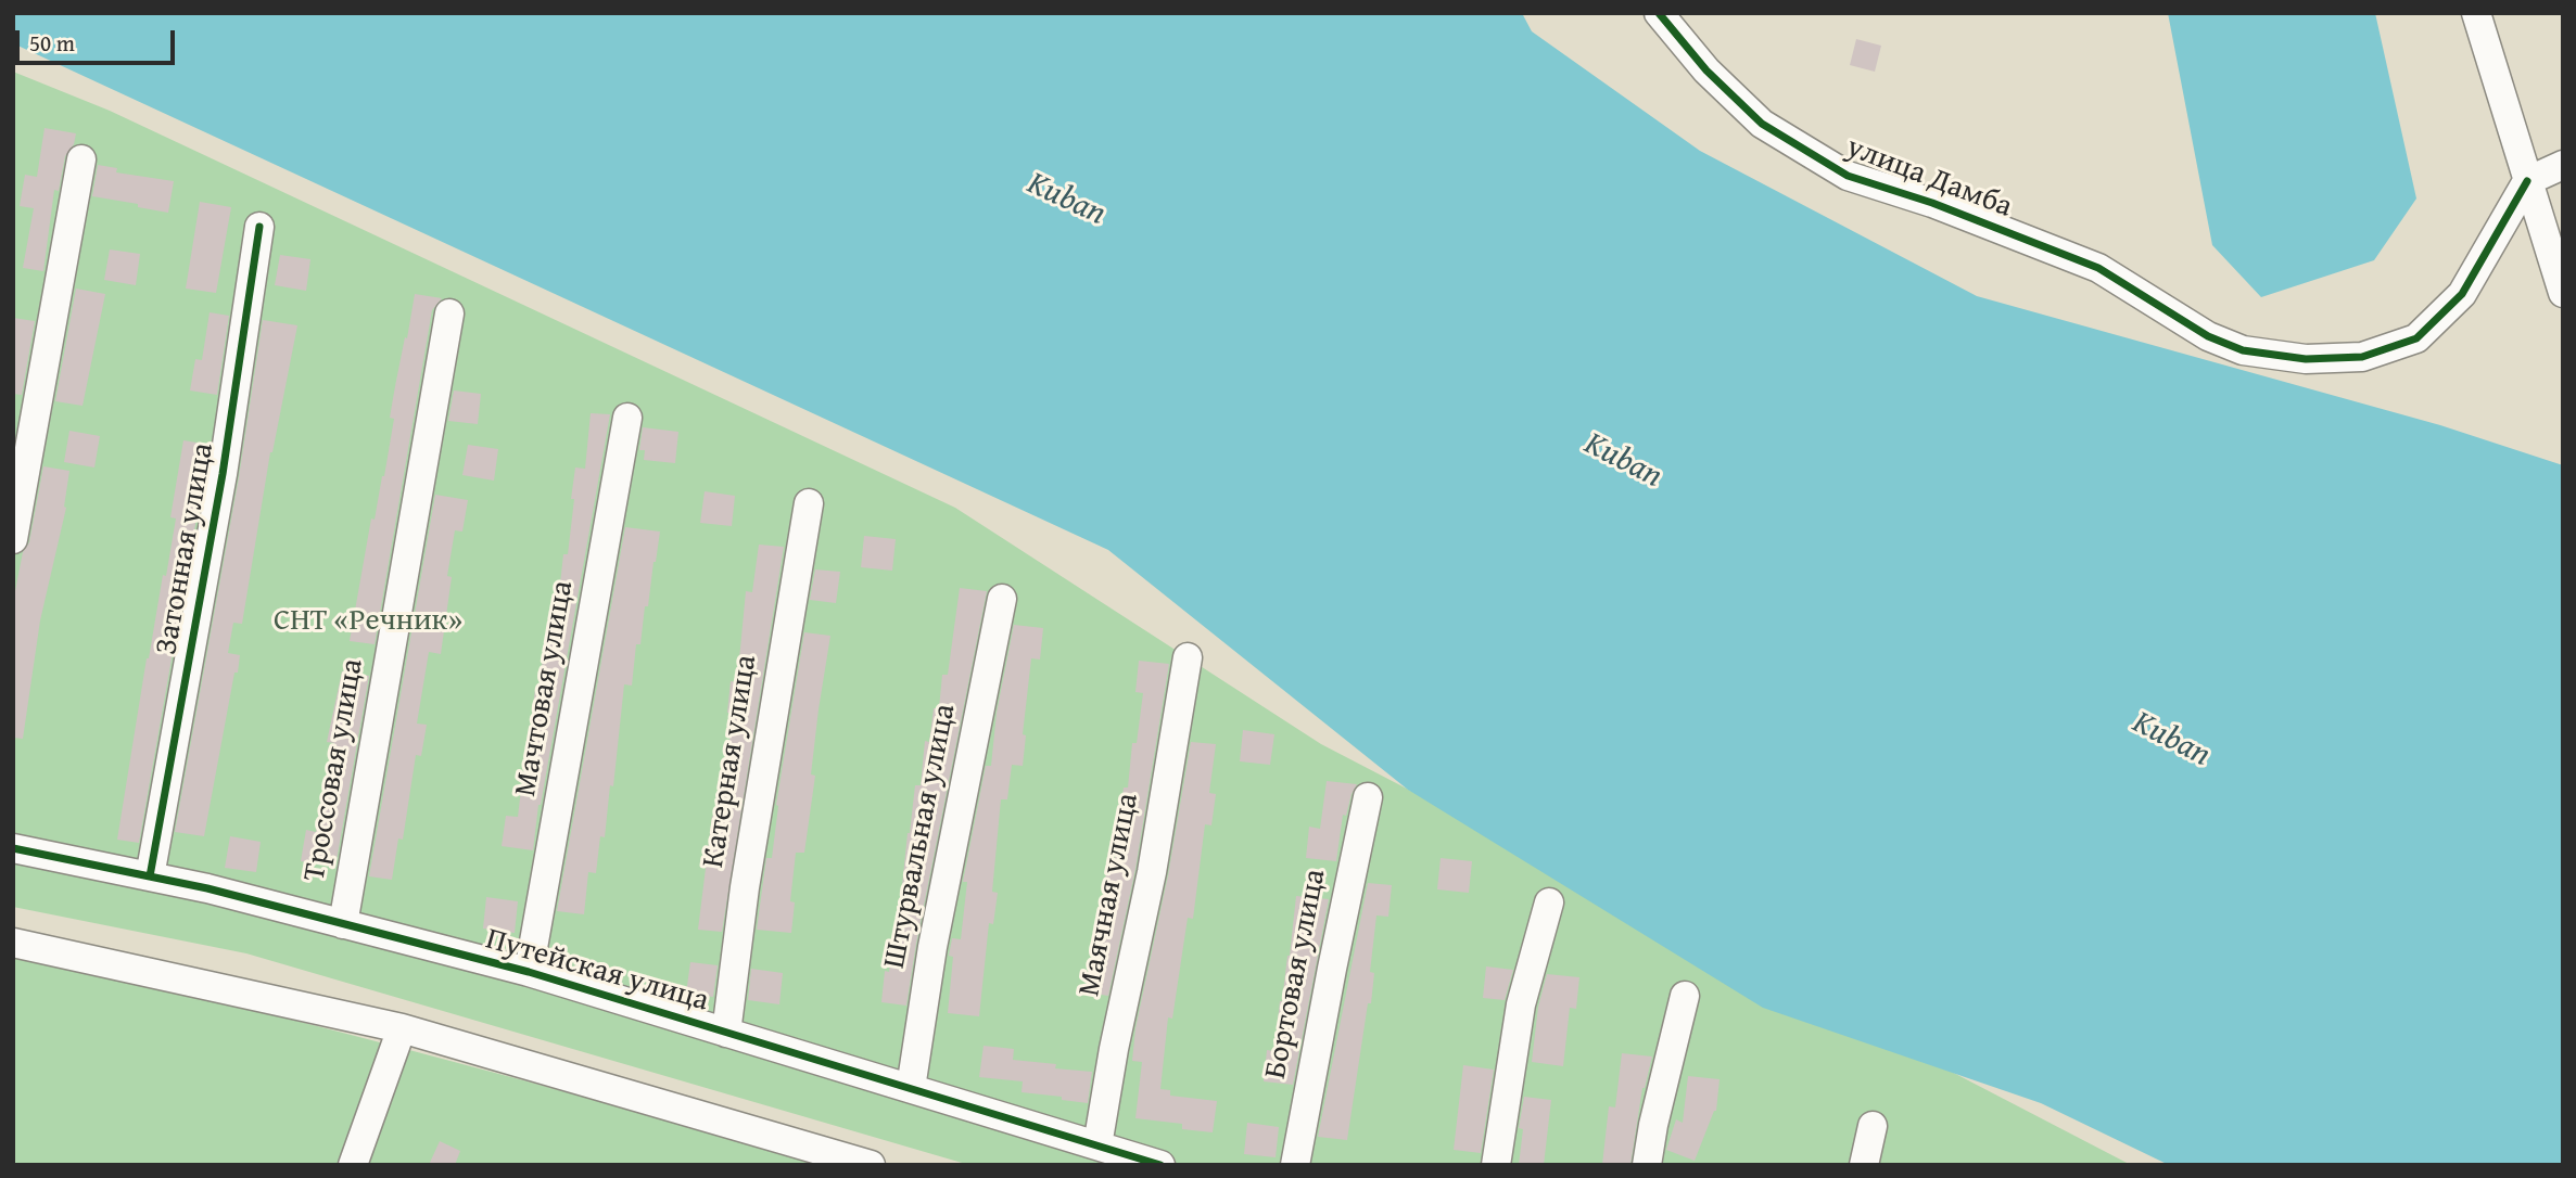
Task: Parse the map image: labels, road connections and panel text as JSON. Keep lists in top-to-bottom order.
{
  "streets": {
    "street": [
      "улица Дамба",
      "Затонная улица",
      "Мачтовая улица",
      "Катерная улица",
      "Троссовая улица",
      "Штурвальная улица",
      "Маячная улица",
      "Путейская улица",
      "Бортовая улица"
    ]
  },
  "crossings": [
    ["Затонная улица", "Путейская улица"],
    ["Мачтовая улица", "Путейская улица"],
    ["Катерная улица", "Путейская улица"],
    ["Троссовая улица", "Путейская улица"],
    ["Штурвальная улица", "Путейская улица"],
    ["Маячная улица", "Путейская улица"]
  ],
  "water": ["Kuban"],
  "parks": ["СНТ «Речник»"],
  "scale_bar": "50 m"
}
